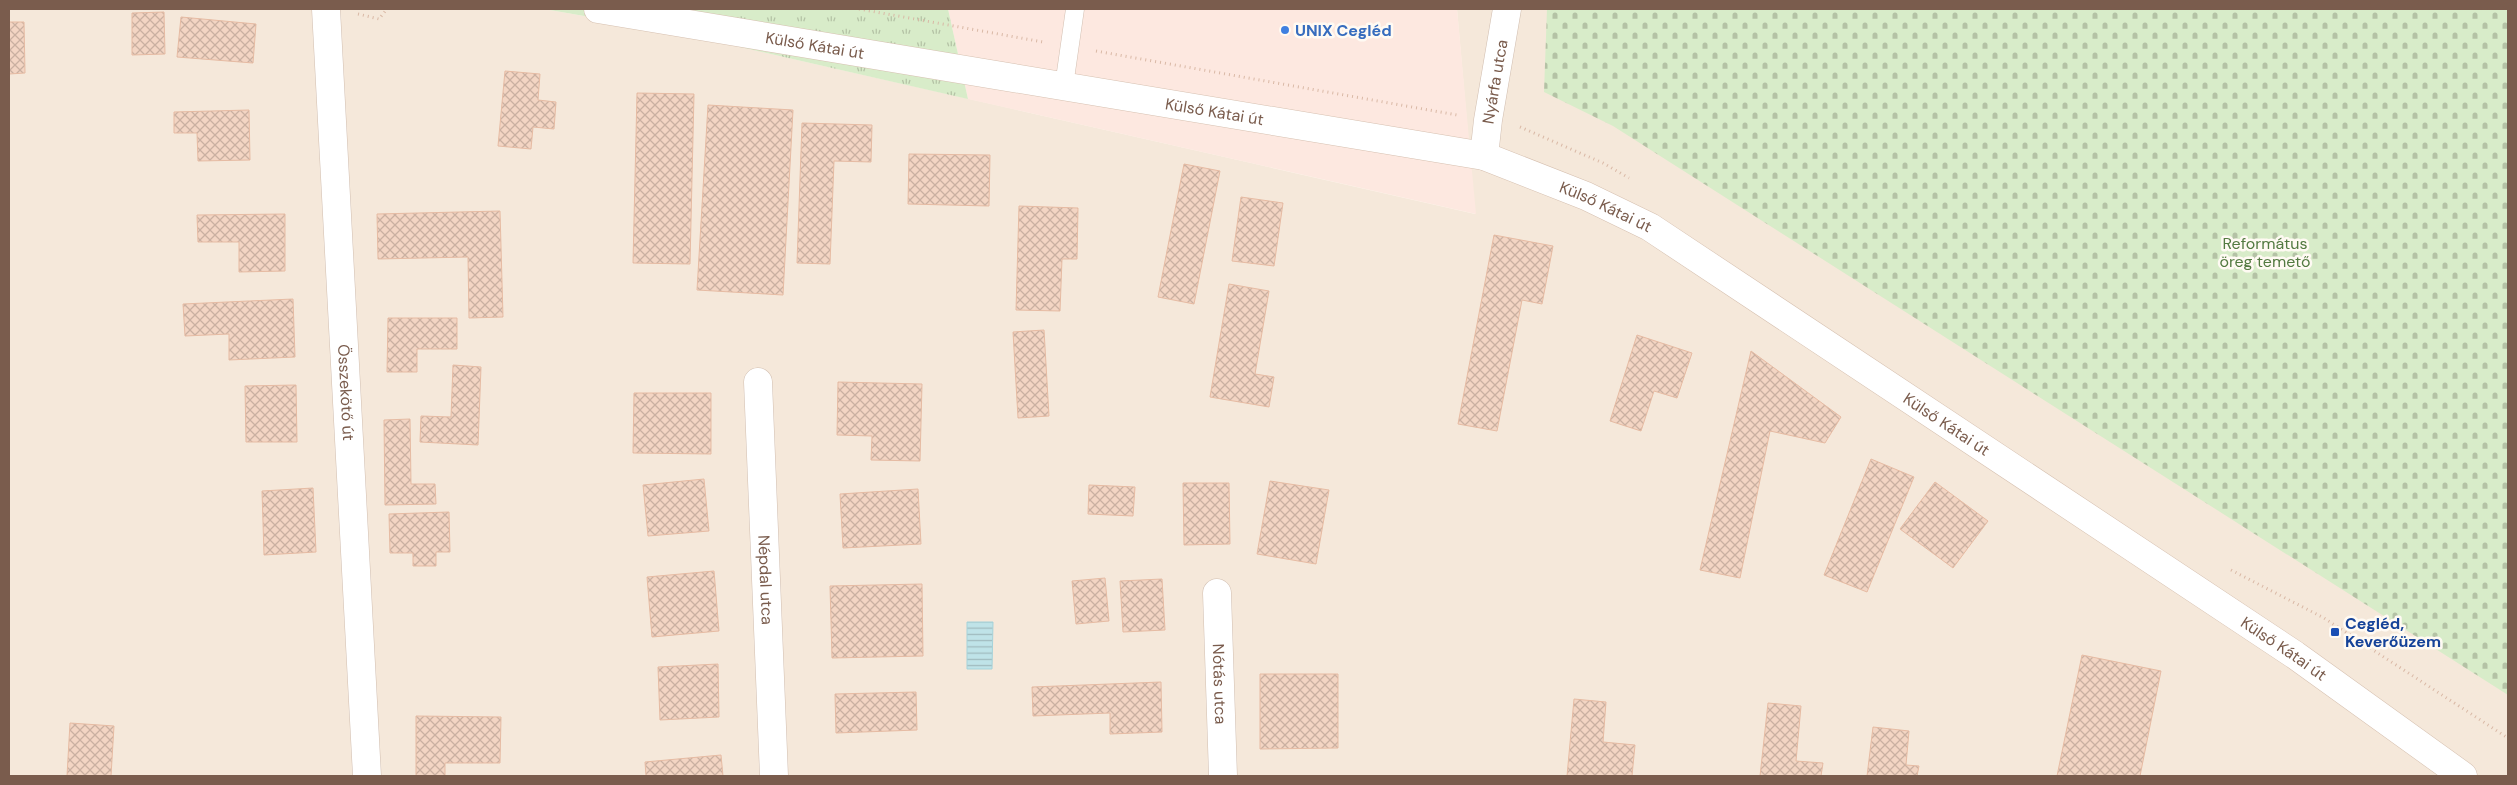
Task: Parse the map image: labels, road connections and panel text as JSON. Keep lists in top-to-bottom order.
{
  "streets": {
    "main road": [
      "Külső Kátai út",
      "Nyárfa utca",
      "Összekötő út",
      "Népdal utca",
      "Nótás utca"
    ]
  },
  "crossings": [
    ["Külső Kátai út", "Nyárfa utca"]
  ],
  "parks": ["Református öreg temető"],
  "places": {
    "other": ["UNIX Cegléd"],
    "transit": ["Cegléd, Keverőüzem"]
  }
}
